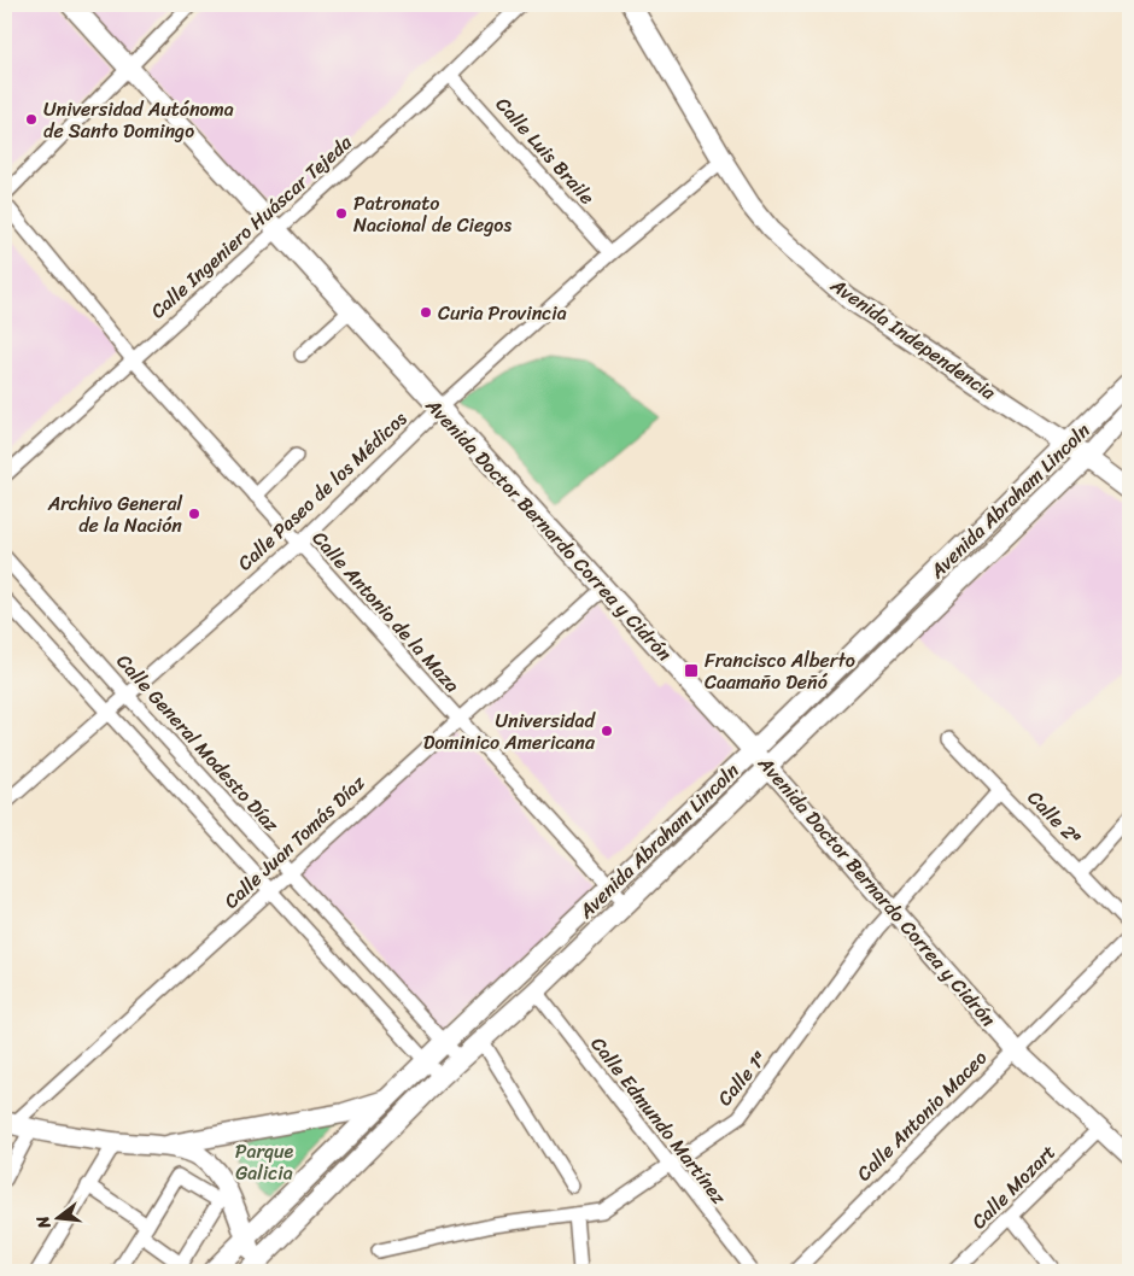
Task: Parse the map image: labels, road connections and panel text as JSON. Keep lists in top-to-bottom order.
{
  "streets": {
    "main road": ["Avenida Independencia", "Avenida Abraham Lincoln", "Avenida Doctor Bernardo Correa y Cidrón"],
    "street": [
      "Calle Luis Braile",
      "Calle Ingeniero Huáscar Tejeda",
      "Calle Paseo de los Médicos",
      "Calle Antonio de la Maza",
      "Calle General Modesto Díaz",
      "Calle 2ª",
      "Calle Juan Tomás Díaz",
      "Calle 1ª",
      "Calle Antonio Maceo",
      "Calle Edmundo Martínez",
      "Calle Mozart"
    ]
  },
  "crossings": [
    ["Calle Luis Braile", "Calle Ingeniero Huáscar Tejeda"],
    ["Calle Luis Braile", "Calle Paseo de los Médicos"],
    ["Calle Ingeniero Huáscar Tejeda", "Avenida Doctor Bernardo Correa y Cidrón"],
    ["Calle Ingeniero Huáscar Tejeda", "Calle Antonio de la Maza"],
    ["Avenida Independencia", "Calle Paseo de los Médicos"],
    ["Avenida Independencia", "Avenida Abraham Lincoln"],
    ["Calle Paseo de los Médicos", "Avenida Doctor Bernardo Correa y Cidrón"],
    ["Calle Paseo de los Médicos", "Calle Antonio de la Maza"],
    ["Calle Paseo de los Médicos", "Calle General Modesto Díaz"],
    ["Avenida Abraham Lincoln", "Avenida Doctor Bernardo Correa y Cidrón"],
    ["Avenida Abraham Lincoln", "Calle Antonio de la Maza"],
    ["Avenida Abraham Lincoln", "Calle General Modesto Díaz"],
    ["Avenida Abraham Lincoln", "Calle Edmundo Martínez"],
    ["Avenida Doctor Bernardo Correa y Cidrón", "Calle Juan Tomás Díaz"],
    ["Avenida Doctor Bernardo Correa y Cidrón", "Calle 1ª"],
    ["Avenida Doctor Bernardo Correa y Cidrón", "Calle Antonio Maceo"],
    ["Avenida Doctor Bernardo Correa y Cidrón", "Calle Mozart"],
    ["Calle Antonio de la Maza", "Calle Juan Tomás Díaz"],
    ["Calle General Modesto Díaz", "Calle Juan Tomás Díaz"],
    ["Calle 2ª", "Calle 1ª"],
    ["Calle 1ª", "Calle Edmundo Martínez"]
  ],
  "parks": ["Parque Galicia"],
  "places": {
    "other": [
      "Universidad Autónoma de Santo Domingo",
      "Patronato Nacional de Ciegos",
      "Curia Provincia",
      "Archivo General de la Nación",
      "Universidad Dominico Americana"
    ],
    "transit": ["Francisco Alberto Caamaño Deñó"]
  },
  "north": "left"
}
